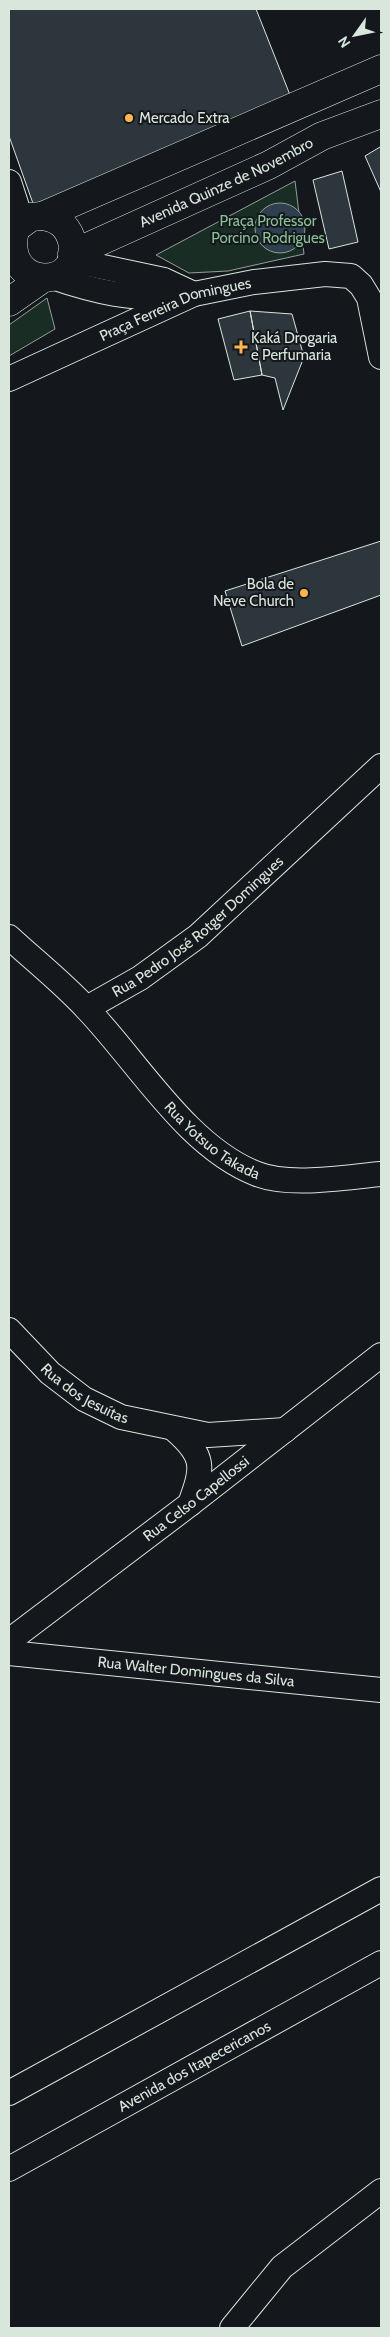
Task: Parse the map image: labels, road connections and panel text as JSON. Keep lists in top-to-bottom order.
{
  "streets": {
    "main road": ["Avenida Quinze de Novembro"],
    "street": [
      "Praça Ferreira Domingues",
      "Rua Pedro José Rotger Domingues",
      "Rua Yotsuo Takada",
      "Rua dos Jesuítas",
      "Rua Celso Capellossi",
      "Rua Walter Domingues da Silva",
      "Avenida dos Itapecericanos"
    ]
  },
  "crossings": [
    ["Rua Pedro José Rotger Domingues", "Rua Yotsuo Takada"],
    ["Rua dos Jesuítas", "Rua Celso Capellossi"]
  ],
  "parks": ["Praça Professor Porcino Rodrigues"],
  "places": {
    "other": ["Mercado Extra", "Bola de Neve Church"],
    "health": ["Kaká Drogaria e Perfumaria"]
  },
  "north": "bottom left"
}
